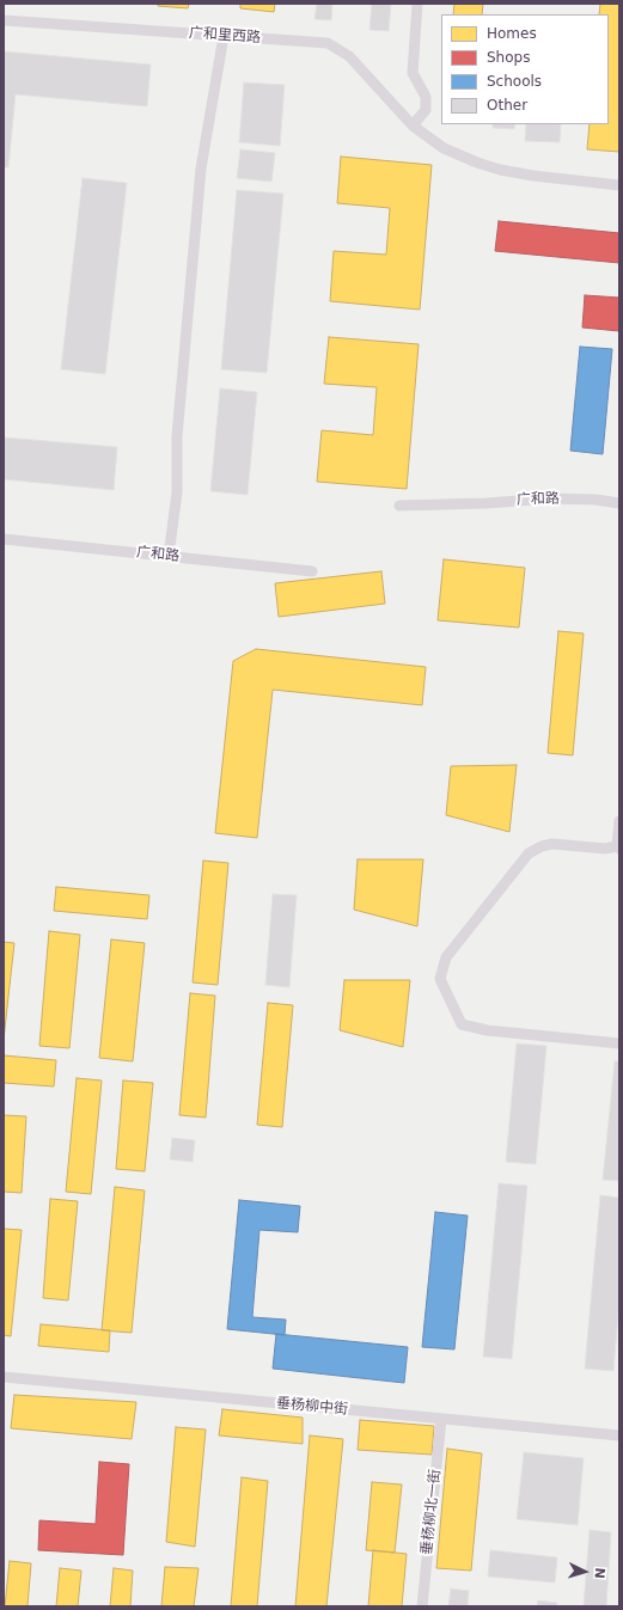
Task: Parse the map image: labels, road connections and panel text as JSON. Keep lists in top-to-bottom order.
{
  "streets": {
    "street": [
      "广和里西路",
      "广和路",
      "垂杨柳中街",
      "垂杨柳北一街"
    ]
  },
  "crossings": [
    ["垂杨柳中街", "垂杨柳北一街"]
  ],
  "legend": [
    "Homes",
    "Shops",
    "Schools",
    "Other"
  ],
  "north": "right"
}
